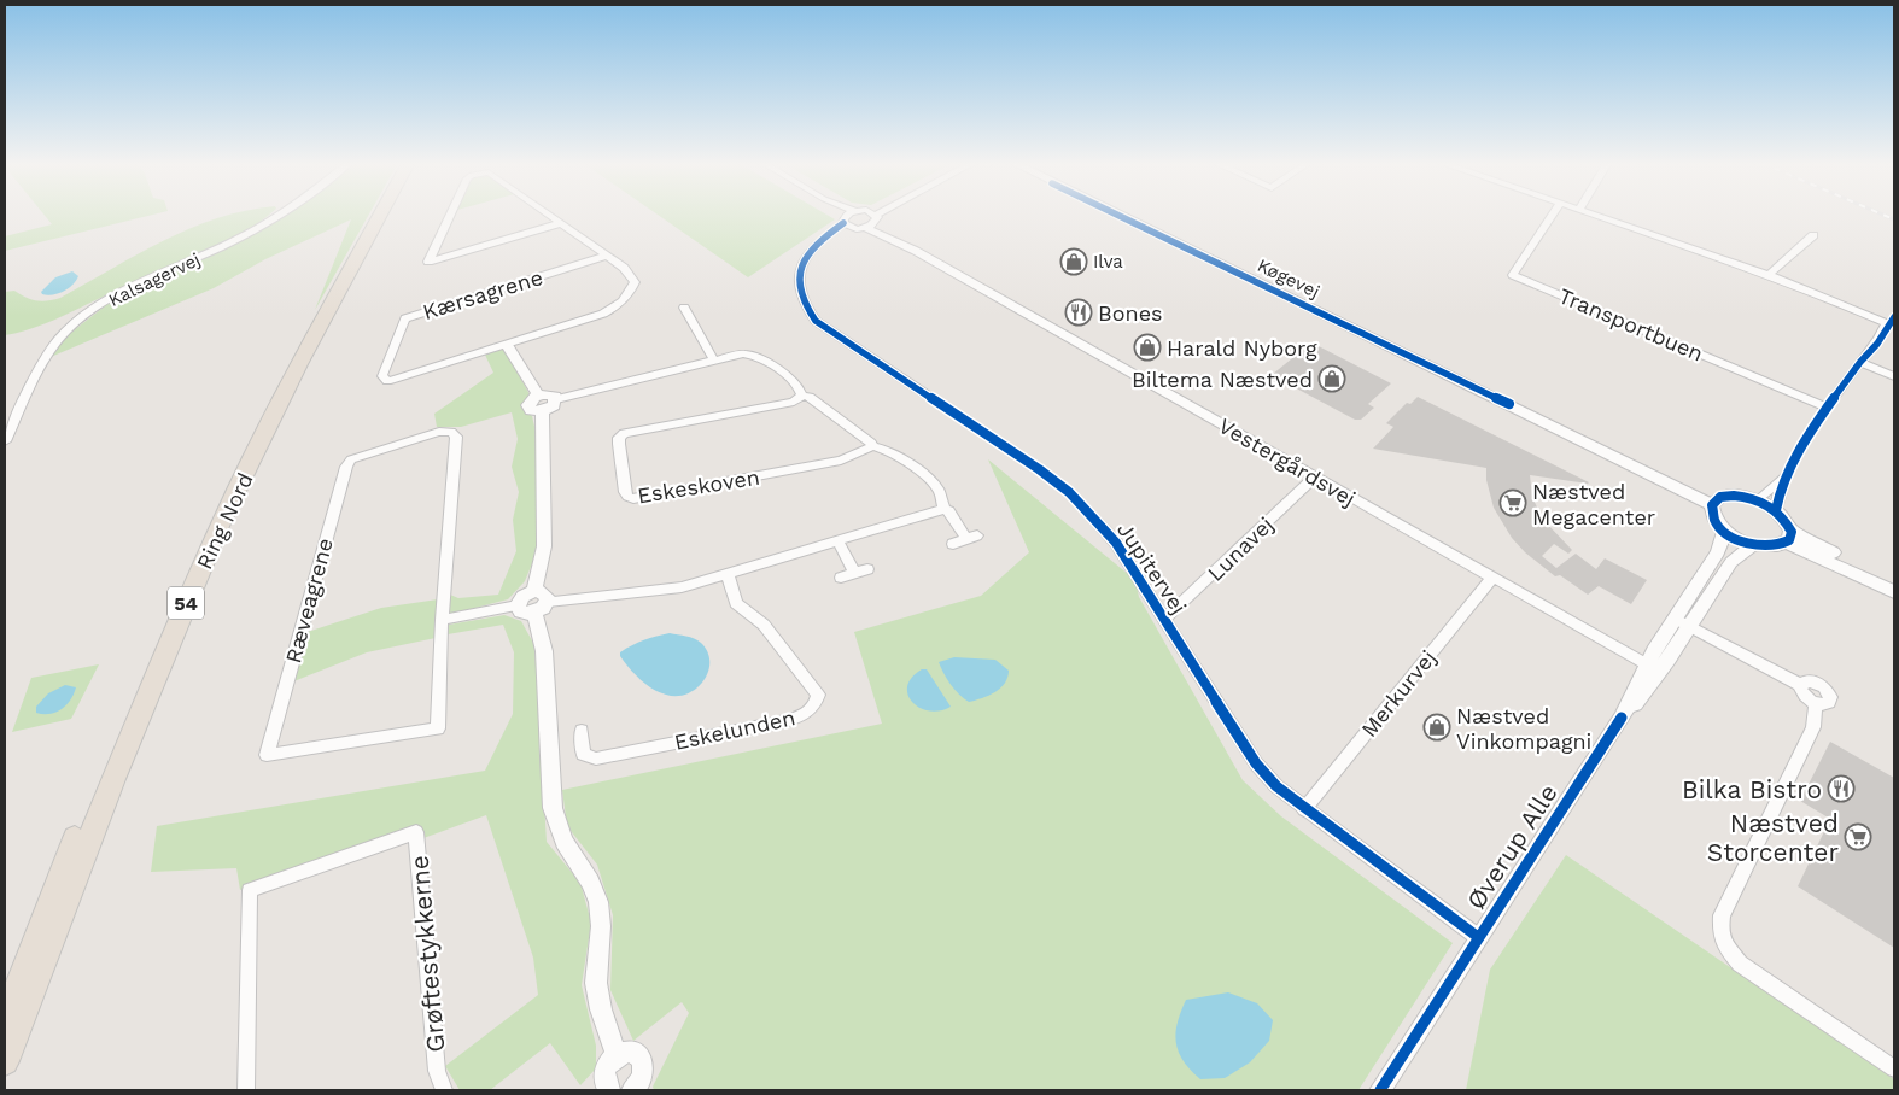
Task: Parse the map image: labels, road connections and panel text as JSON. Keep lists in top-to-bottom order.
{
  "streets": {
    "highway": ["Ring Nord", "54"],
    "street": [
      "Køgevej",
      "Kalsagervej",
      "Kærsagrene",
      "Transportbuen",
      "Vestergårdsvej",
      "Eskeskoven",
      "Lunavej",
      "Jupitervej",
      "Ræveagrene",
      "Merkurvej",
      "Eskelunden",
      "Øverup Alle",
      "Grøftestykkerne"
    ]
  },
  "crossings": [
    ["Vestergårdsvej", "Lunavej"],
    ["Vestergårdsvej", "Merkurvej"],
    ["Vestergårdsvej", "Øverup Alle"],
    ["Lunavej", "Jupitervej"],
    ["Jupitervej", "Merkurvej"],
    ["Jupitervej", "Øverup Alle"]
  ],
  "places": {
    "shop": [
      "Ilva",
      "Harald Nyborg",
      "Biltema Næstved",
      "Næstved Vinkompagni"
    ],
    "restaurant": ["Bones", "Bilka Bistro"],
    "supermarket": ["Næstved Megacenter", "Næstved Storcenter"]
  }
}
